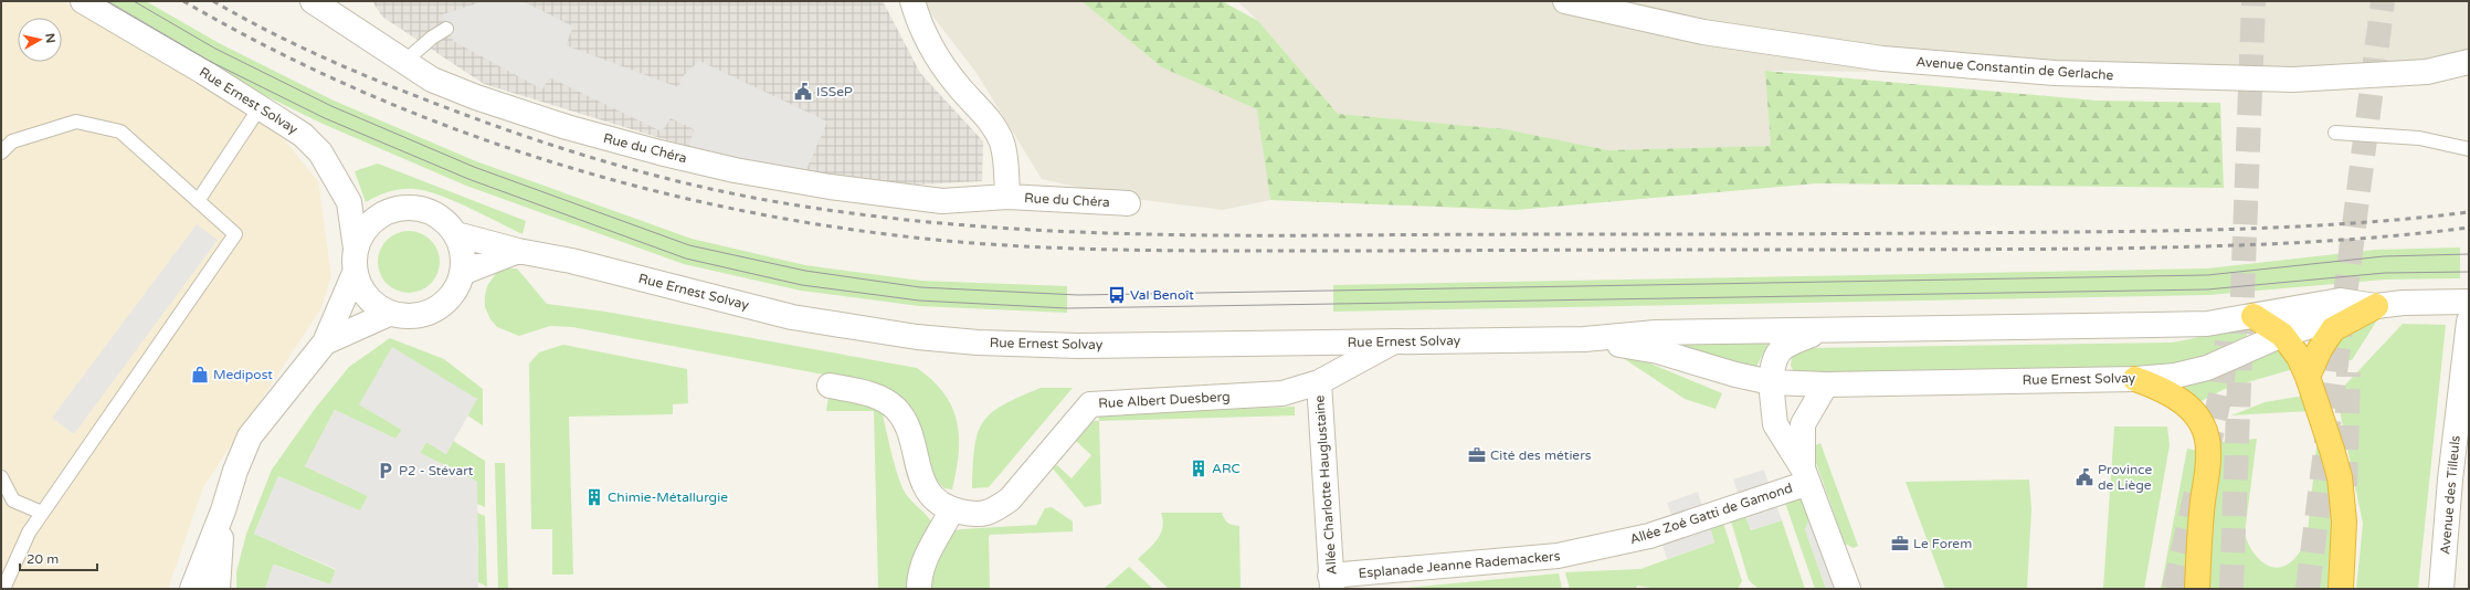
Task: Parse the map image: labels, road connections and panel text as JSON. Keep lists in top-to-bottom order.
{
  "streets": {
    "street": [
      "Avenue Constantin de Gerlache",
      "Rue Ernest Solvay",
      "Rue du Chéra",
      "Rue Albert Duesberg",
      "Allée Charlotte Hauglustaine",
      "Avenue des Tilleuls",
      "Allée Zoé Gatti de Gamond",
      "Esplanade Jeanne Rademackers"
    ]
  },
  "crossings": [
    ["Rue Ernest Solvay", "Rue Albert Duesberg"],
    ["Rue Albert Duesberg", "Allée Charlotte Hauglustaine"],
    ["Allée Charlotte Hauglustaine", "Esplanade Jeanne Rademackers"],
    ["Allée Zoé Gatti de Gamond", "Esplanade Jeanne Rademackers"]
  ],
  "places": {
    "public building": ["ISSeP", "Province de Liège"],
    "bus stop": ["Val Benoît"],
    "shop": ["Medipost"],
    "office": ["Cité des métiers", "Le Forem"],
    "building": ["ARC", "Chimie-Métallurgie"],
    "parking": ["P2 - Stévart"]
  },
  "scale_bar": "20 m",
  "north": "right"
}
